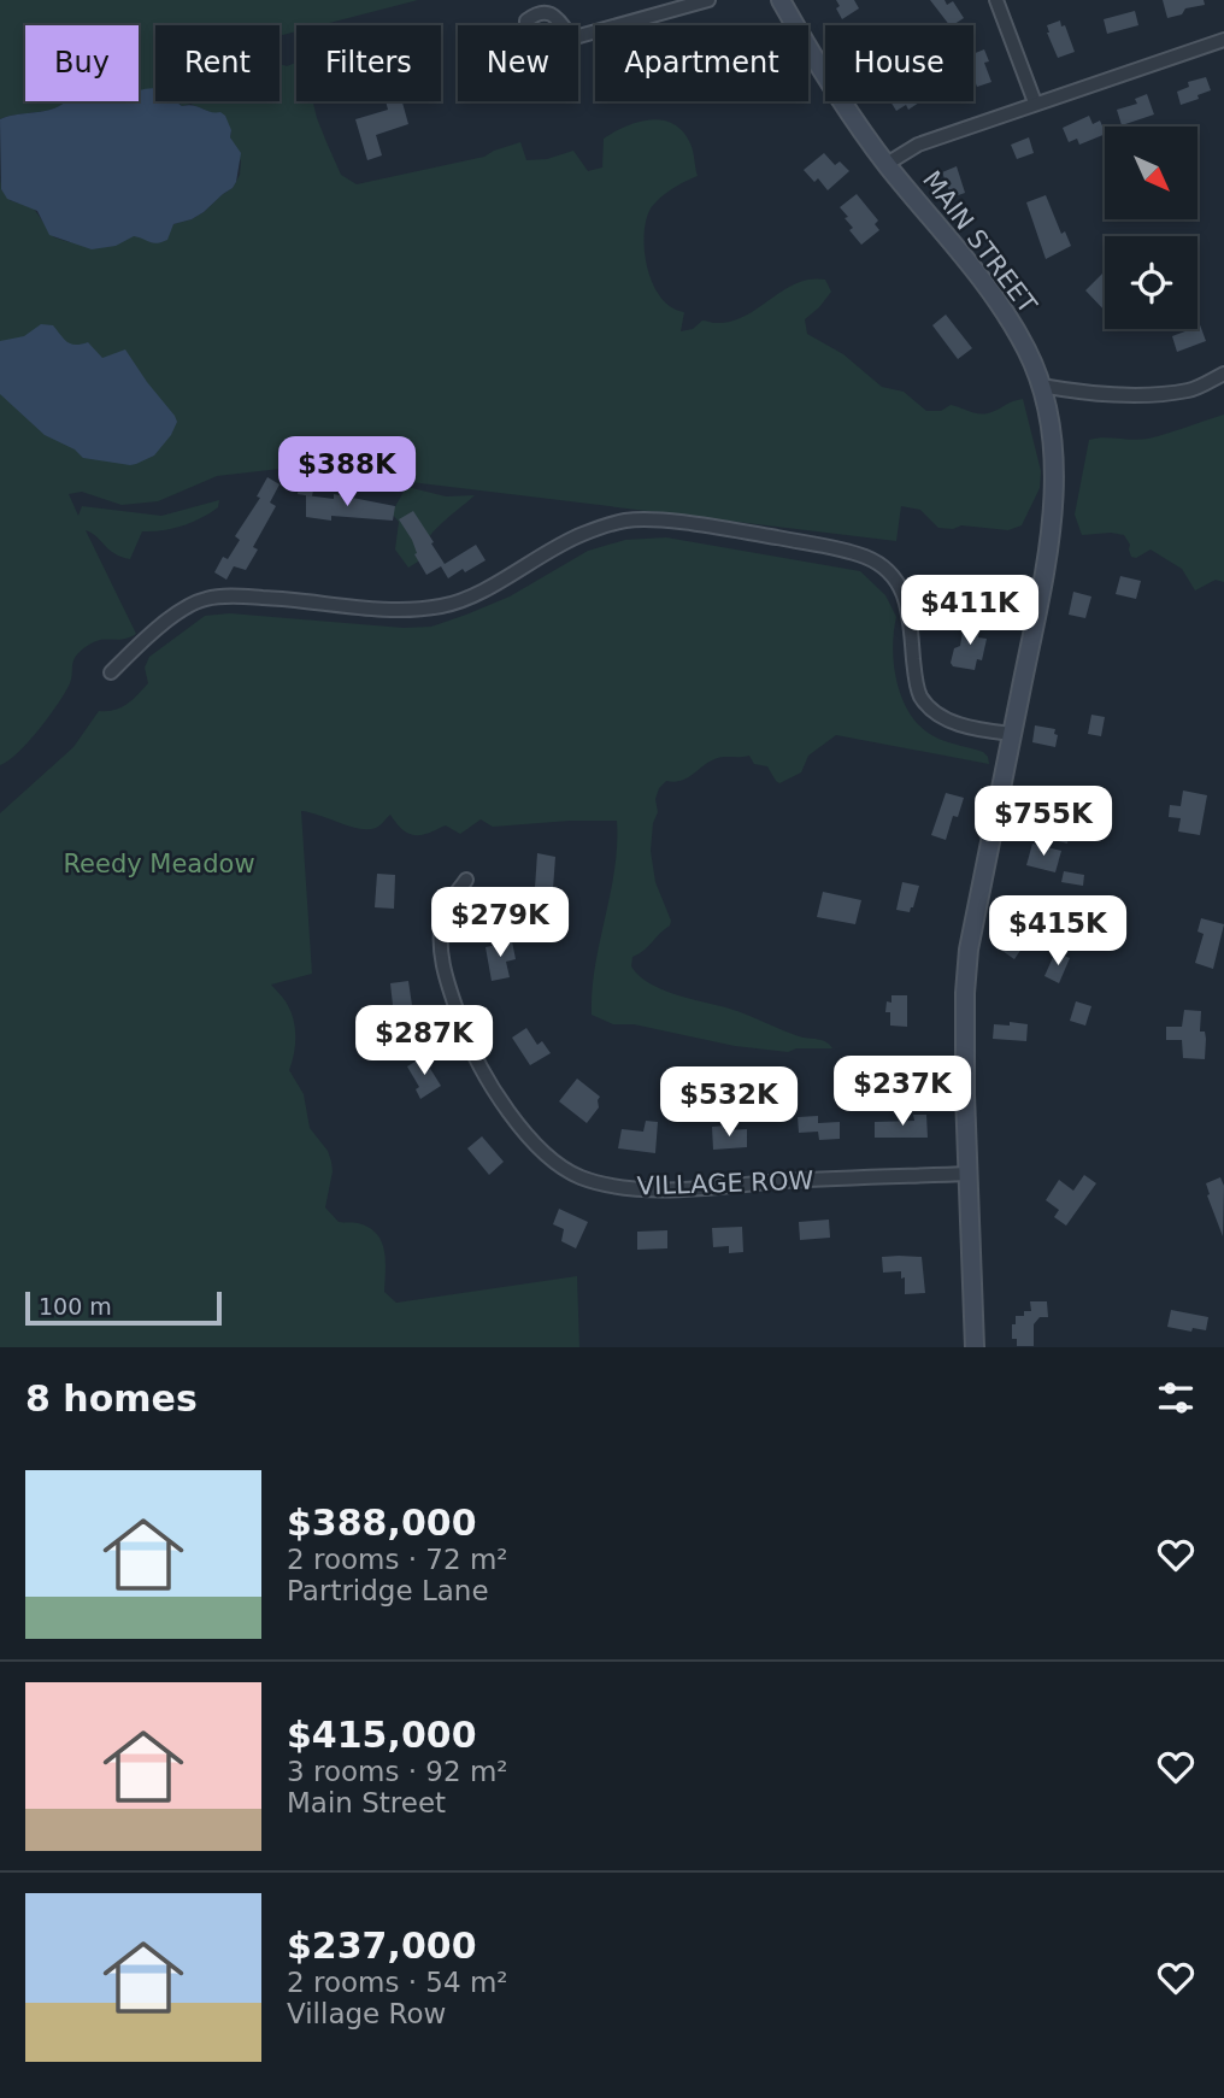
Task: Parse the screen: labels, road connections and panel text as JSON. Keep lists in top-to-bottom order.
{
  "streets": {
    "street": ["MAIN STREET", "VILLAGE ROW"]
  },
  "crossings": [
    ["MAIN STREET", "VILLAGE ROW"]
  ],
  "parks": ["Reedy Meadow"],
  "scale_bar": "100 m",
  "north": "bottom right",
  "page": {
    "chip": [
      "Buy",
      "Rent",
      "Filters",
      "New",
      "Apartment",
      "House"
    ],
    "price": [
      "$388K",
      "$411K",
      "$755K",
      "$279K",
      "$415K",
      "$287K",
      "$237K",
      "$532K"
    ],
    "scale": "100 m",
    "heading": "8 homes",
    "list": [
      {
        "name": "$388,000",
        "note": "2 rooms · 72 m² · Partridge Lane"
      },
      {
        "name": "$415,000",
        "note": "3 rooms · 92 m² · Main Street"
      },
      {
        "name": "$237,000",
        "note": "2 rooms · 54 m² · Village Row"
      }
    ]
  }
}
